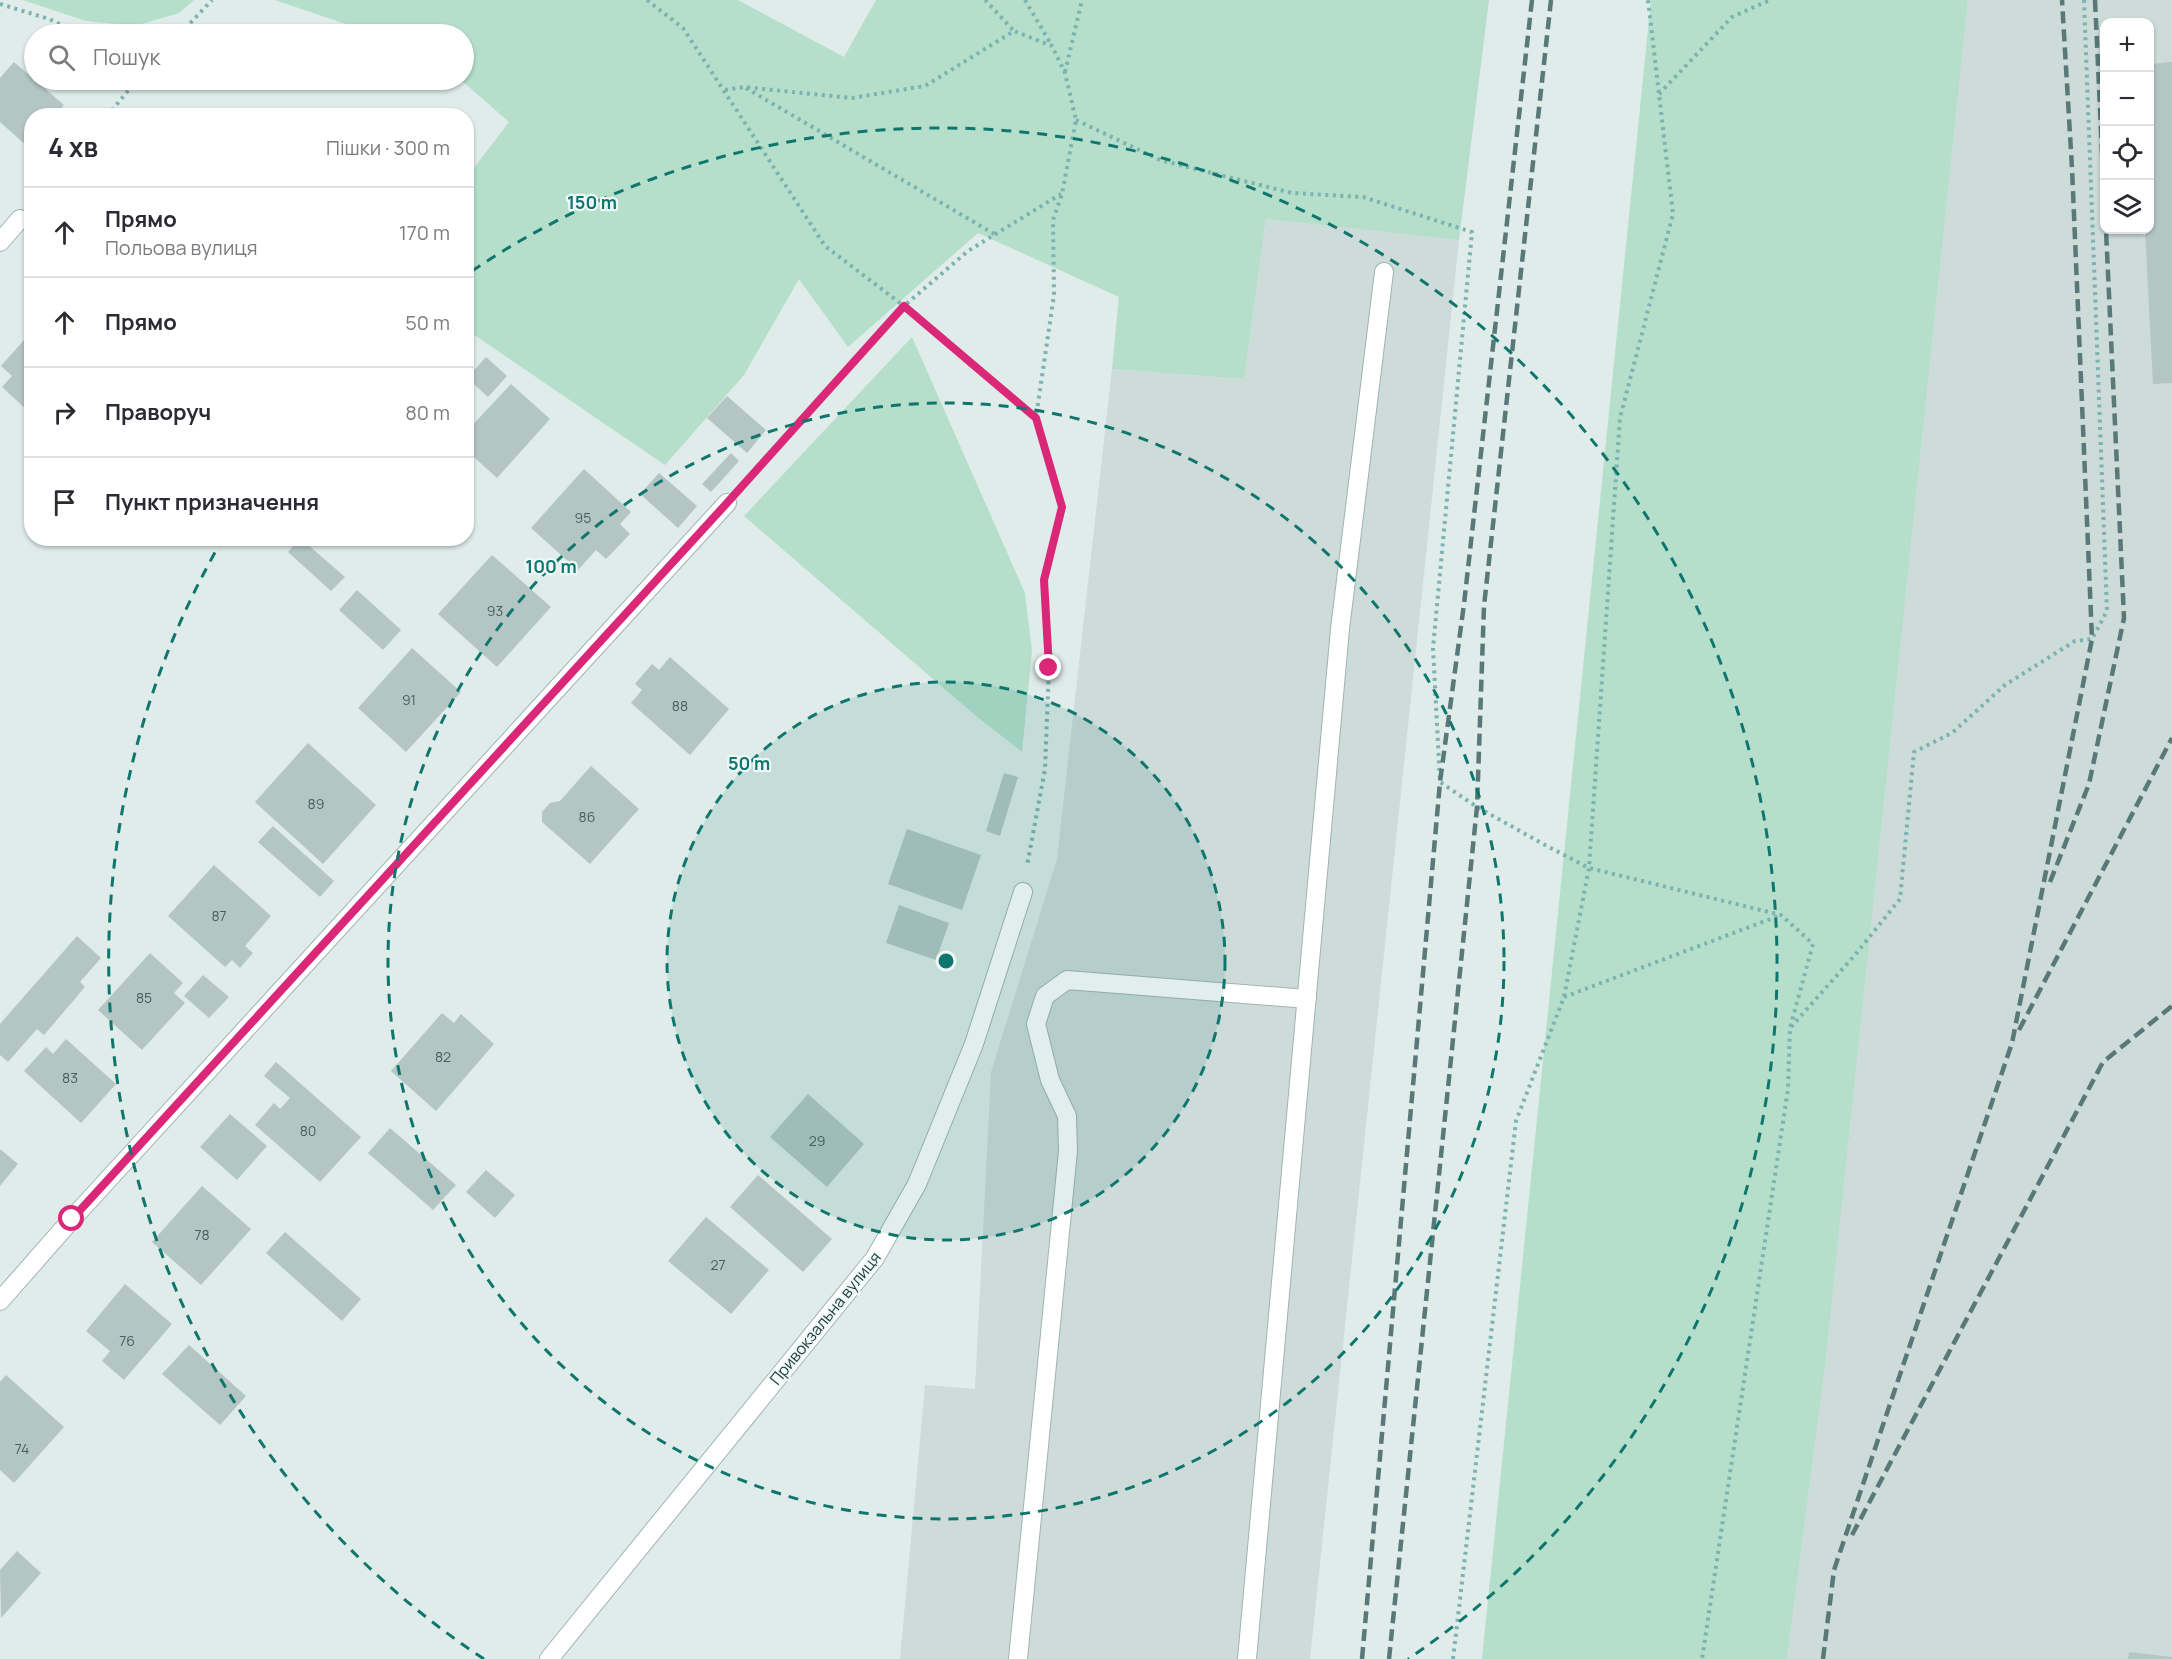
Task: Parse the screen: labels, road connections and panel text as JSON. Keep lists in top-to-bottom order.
{
  "streets": {
    "street": ["Привокзальна вулиця"]
  },
  "house_numbers": [
    "95",
    "93",
    "91",
    "88",
    "89",
    "86",
    "87",
    "85",
    "82",
    "83",
    "80",
    "29",
    "78",
    "27",
    "76",
    "74"
  ],
  "page": {
    "map_buttons": ["+", "−"],
    "search": "Пошук",
    "heading": ["4 хв", "Пішки · 300 m"],
    "list": [
      ["Прямо", "Польова вулиця", "170 m"],
      ["Прямо", "50 m"],
      ["Праворуч", "80 m"],
      "Пункт призначення"
    ]
  },
  "rings": ["150 m", "100 m", "50 m"]
}
